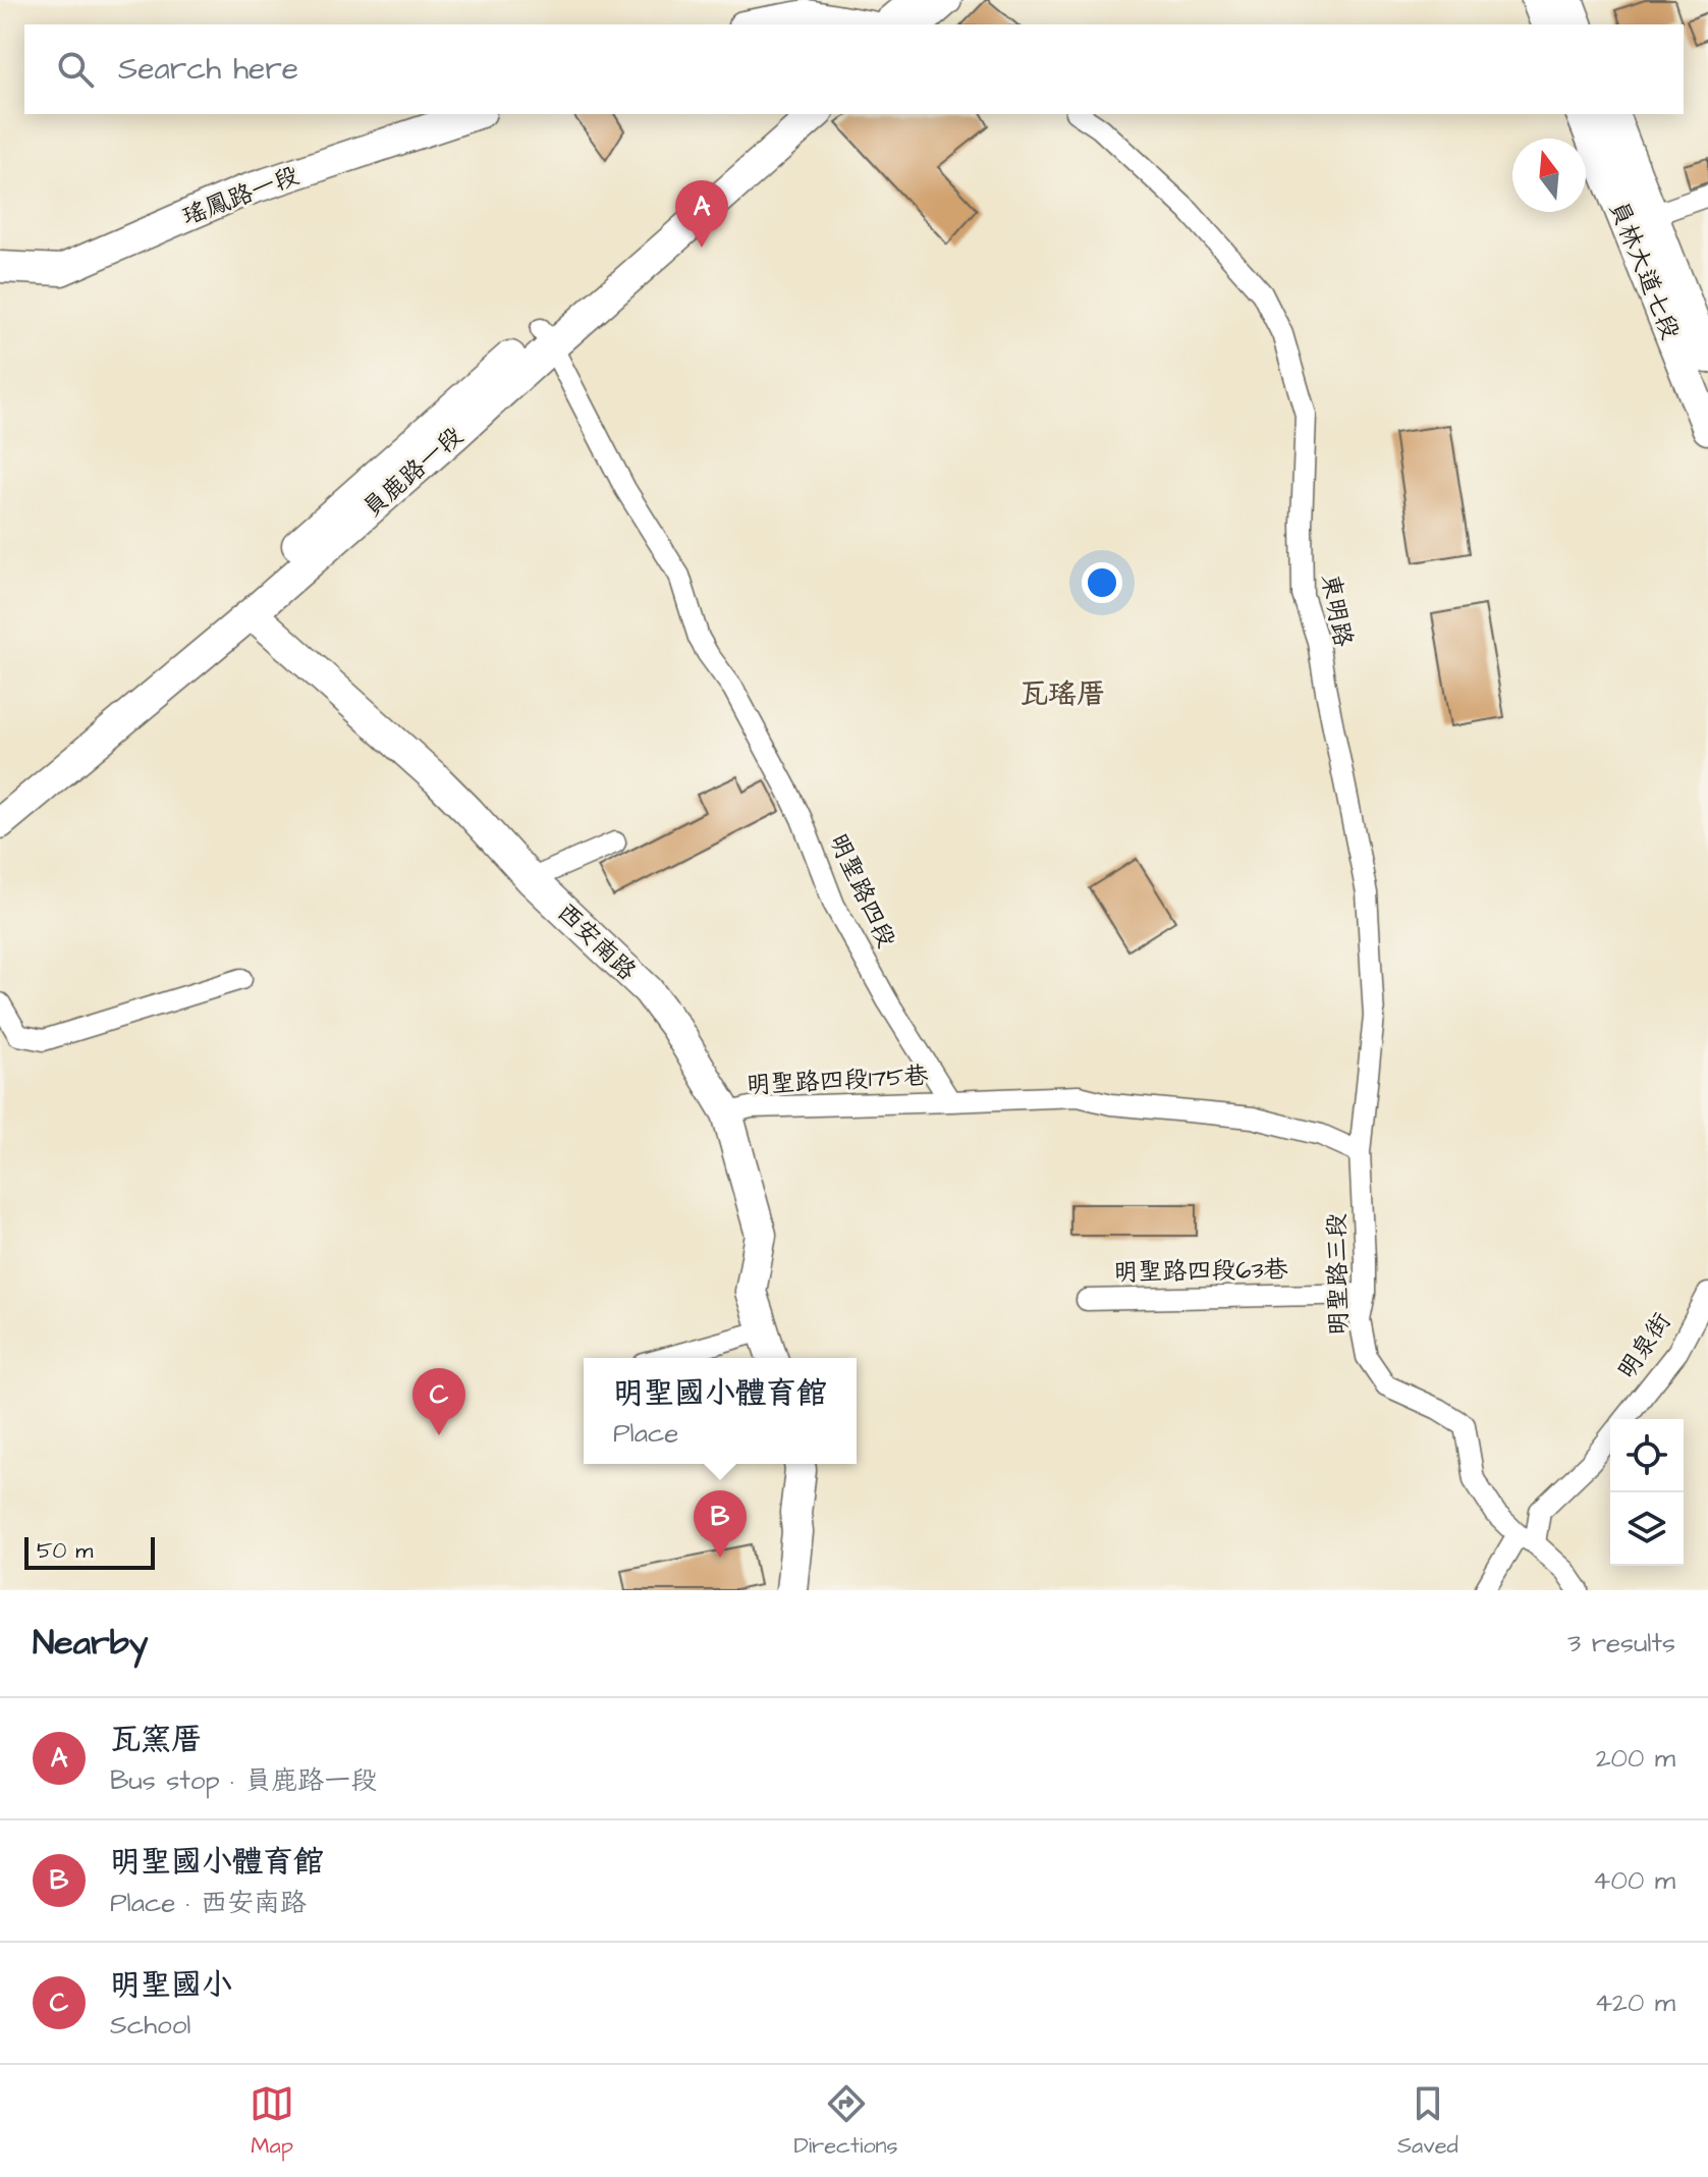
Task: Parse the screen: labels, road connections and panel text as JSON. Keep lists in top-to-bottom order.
{
  "streets": {
    "main road": [
      "瑤鳳路一段",
      "員林大道七段",
      "員鹿路一段",
      "西安南路"
    ],
    "street": [
      "東明路",
      "明聖路四段",
      "明聖路四段175巷",
      "明聖路四段63巷",
      "明聖路三段",
      "明泉街"
    ]
  },
  "crossings": [
    ["員鹿路一段", "明聖路四段"],
    ["員鹿路一段", "西安南路"],
    ["東明路", "明聖路三段"],
    ["明聖路四段", "明聖路四段175巷"],
    ["西安南路", "明聖路四段175巷"],
    ["明聖路四段63巷", "明聖路三段"],
    ["明聖路三段", "明泉街"]
  ],
  "districts": ["瓦瑤厝"],
  "scale_bar": "50 m",
  "north": "top",
  "page": {
    "search": "Search here",
    "pins": ["A", "C", "B"],
    "popup": ["明聖國小體育館", "Place"],
    "scale": "50 m",
    "heading": ["Nearby", "3 results"],
    "list": [
      {
        "mark": "A",
        "name": "瓦窯厝",
        "note": "Bus stop · 員鹿路一段",
        "value": "200 m"
      },
      {
        "mark": "B",
        "name": "明聖國小體育館",
        "note": "Place · 西安南路",
        "value": "400 m"
      },
      {
        "mark": "C",
        "name": "明聖國小",
        "note": "School",
        "value": "420 m"
      }
    ],
    "nav": ["Map", "Directions", "Saved"]
  }
}
